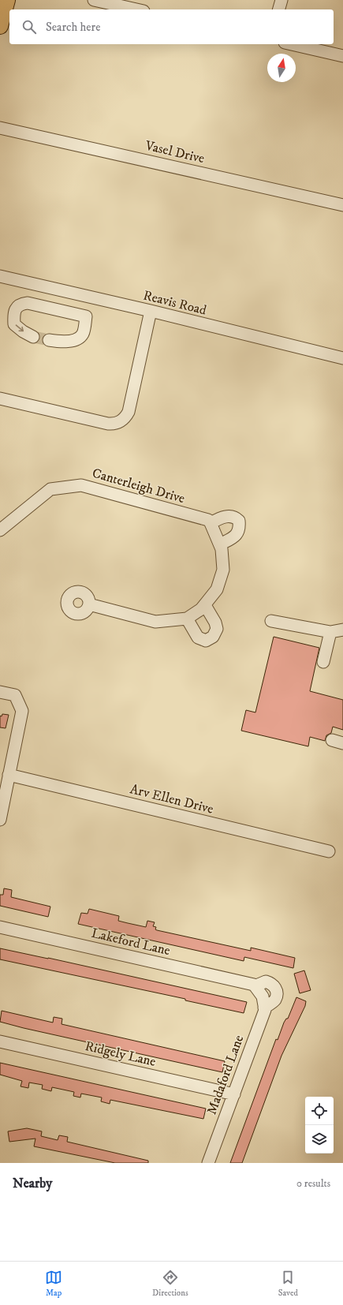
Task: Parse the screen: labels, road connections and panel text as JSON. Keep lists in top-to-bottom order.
{
  "streets": {
    "street": [
      "Vasel Drive",
      "Reavis Road",
      "Canterleigh Drive",
      "Arv Ellen Drive",
      "Lakeford Lane",
      "Ridgely Lane",
      "Madaford Lane"
    ]
  },
  "crossings": [
    ["Lakeford Lane", "Madaford Lane"],
    ["Ridgely Lane", "Madaford Lane"]
  ],
  "north": "top",
  "page": {
    "search": "Search here",
    "heading": ["Nearby", "0 results"],
    "nav": ["Map", "Directions", "Saved"]
  }
}
